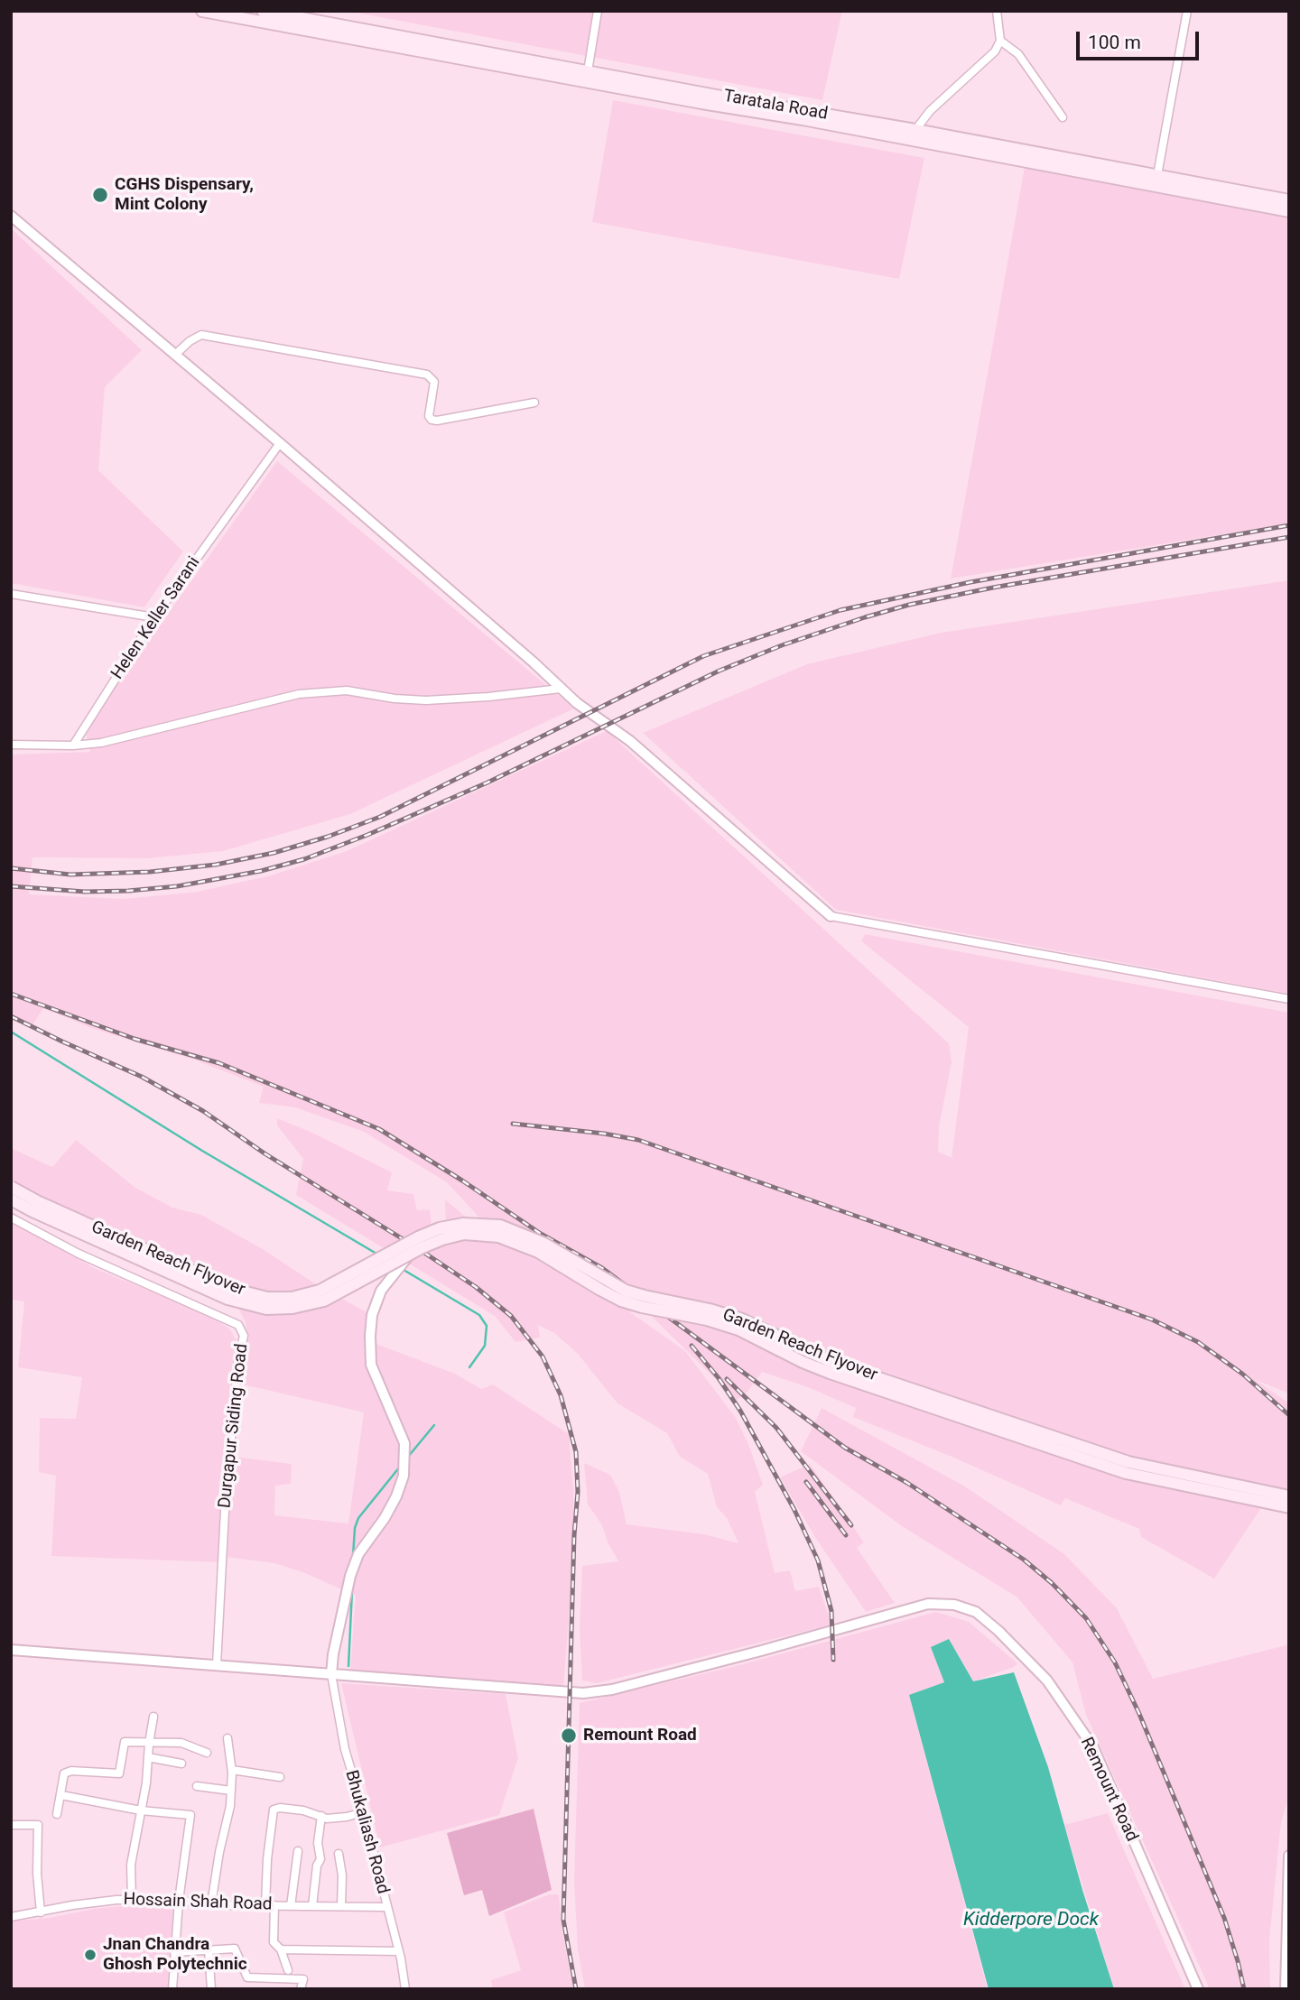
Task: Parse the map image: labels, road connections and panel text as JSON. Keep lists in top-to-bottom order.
{
  "streets": {
    "main road": ["Taratala Road", "Garden Reach Flyover"],
    "street": [
      "Helen Keller Sarani",
      "Durgapur Siding Road",
      "Remount Road",
      "Bhukaliash Road",
      "Hossain Shah Road"
    ]
  },
  "crossings": [
    ["Durgapur Siding Road", "Remount Road"],
    ["Remount Road", "Bhukaliash Road"],
    ["Bhukaliash Road", "Hossain Shah Road"]
  ],
  "water": ["Kidderpore Dock"],
  "places": ["CGHS Dispensary, Mint Colony", "Remount Road", "Jnan Chandra Ghosh Polytechnic"],
  "scale_bar": "100 m"
}
